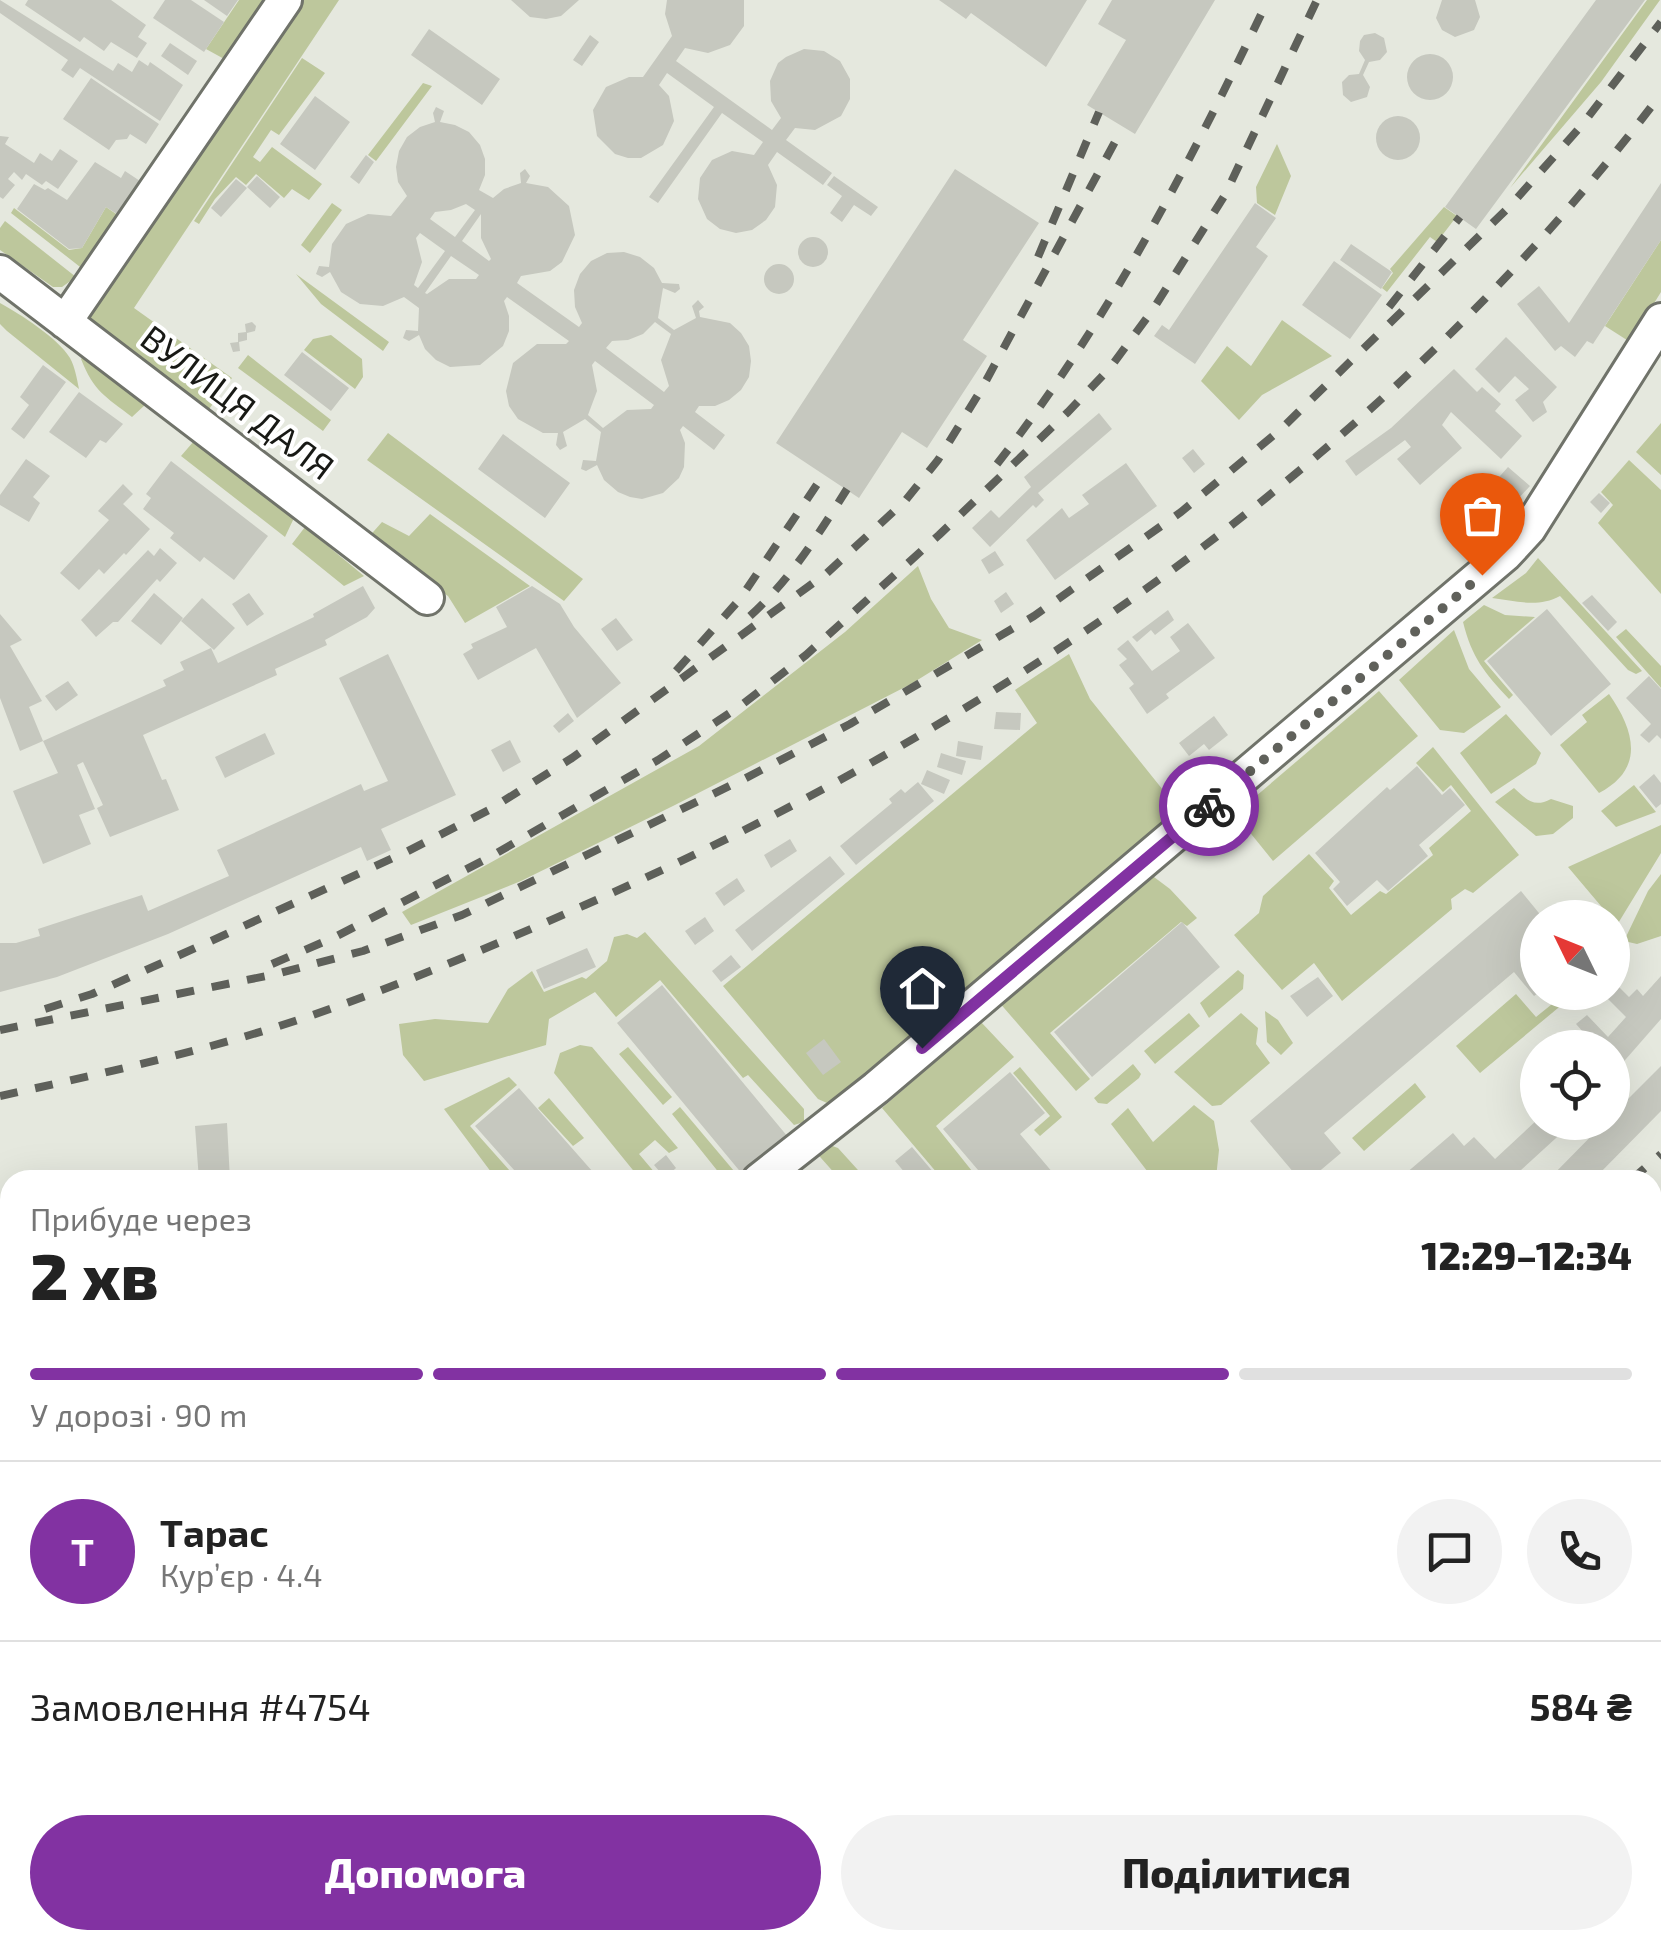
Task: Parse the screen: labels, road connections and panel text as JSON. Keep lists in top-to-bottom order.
{
  "streets": {
    "street": ["ВУЛИЦЯ ДАЛЯ"]
  },
  "north": "top left",
  "page": {
    "heading": ["2 хв", "Прибуде через", "12:29–12:34"],
    "panel": [
      "Тарас",
      "Кур’єр · 4.4",
      "Замовлення #4754",
      "584 ₴"
    ],
    "bar": "У дорозі · 90 m",
    "round": "Т",
    "buttons": ["Допомога", "Поділитися"]
  }
}
